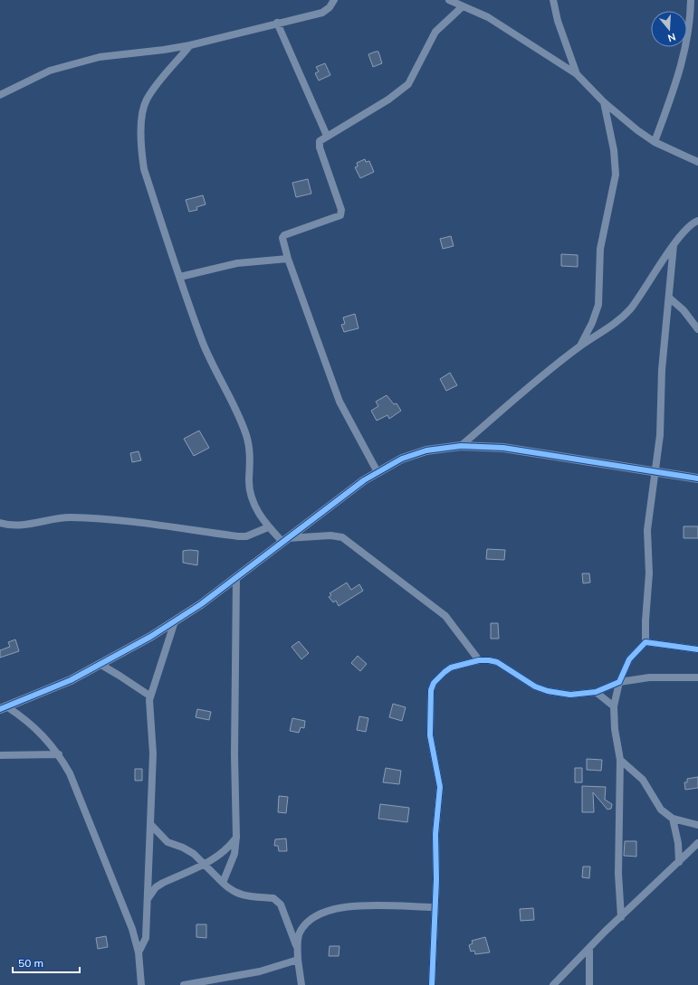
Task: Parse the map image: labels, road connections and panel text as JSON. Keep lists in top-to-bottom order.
{
  "scale_bar": "50 m",
  "north": "bottom"
}
